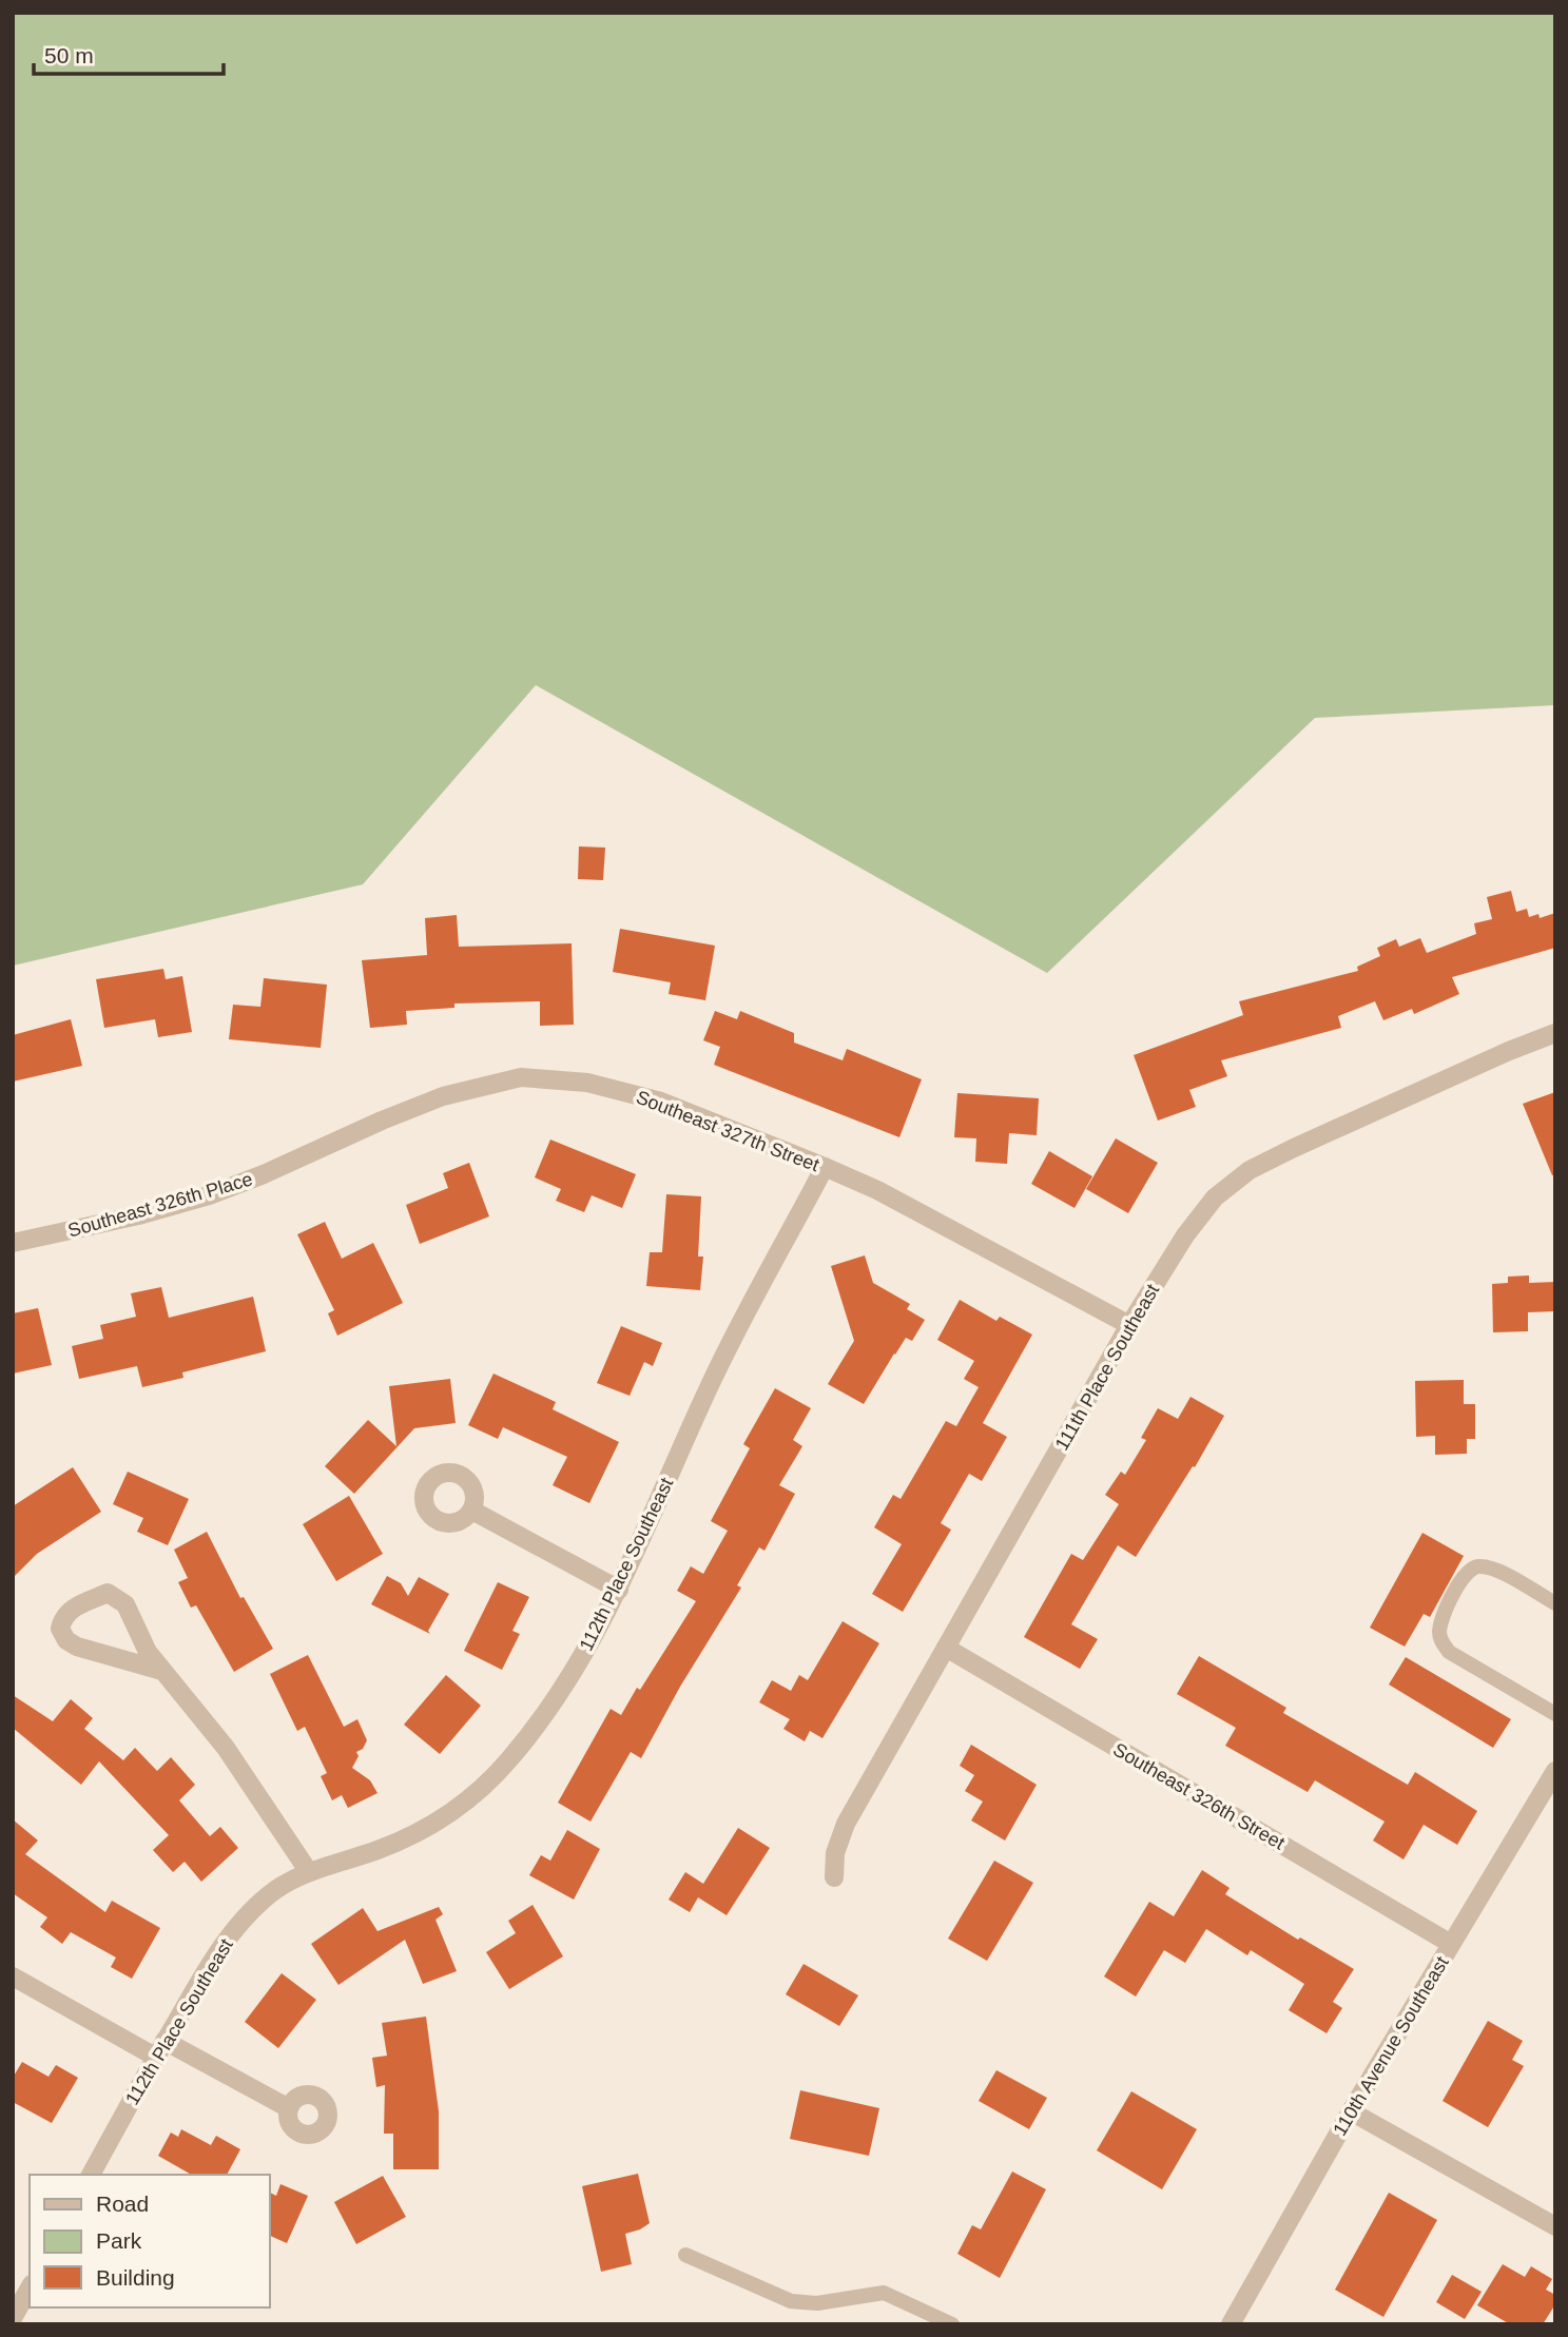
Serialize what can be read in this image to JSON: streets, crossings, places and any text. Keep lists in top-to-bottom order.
{
  "streets": {
    "street": [
      "Southeast 327th Street",
      "Southeast 326th Place",
      "111th Place Southeast",
      "112th Place Southeast",
      "Southeast 326th Street",
      "110th Avenue Southeast"
    ]
  },
  "crossings": [
    ["Southeast 327th Street", "Southeast 326th Place"],
    ["Southeast 327th Street", "111th Place Southeast"],
    ["Southeast 327th Street", "112th Place Southeast"],
    ["111th Place Southeast", "Southeast 326th Street"],
    ["Southeast 326th Street", "110th Avenue Southeast"]
  ],
  "legend": ["Road", "Park", "Building"],
  "scale_bar": "50 m"
}
